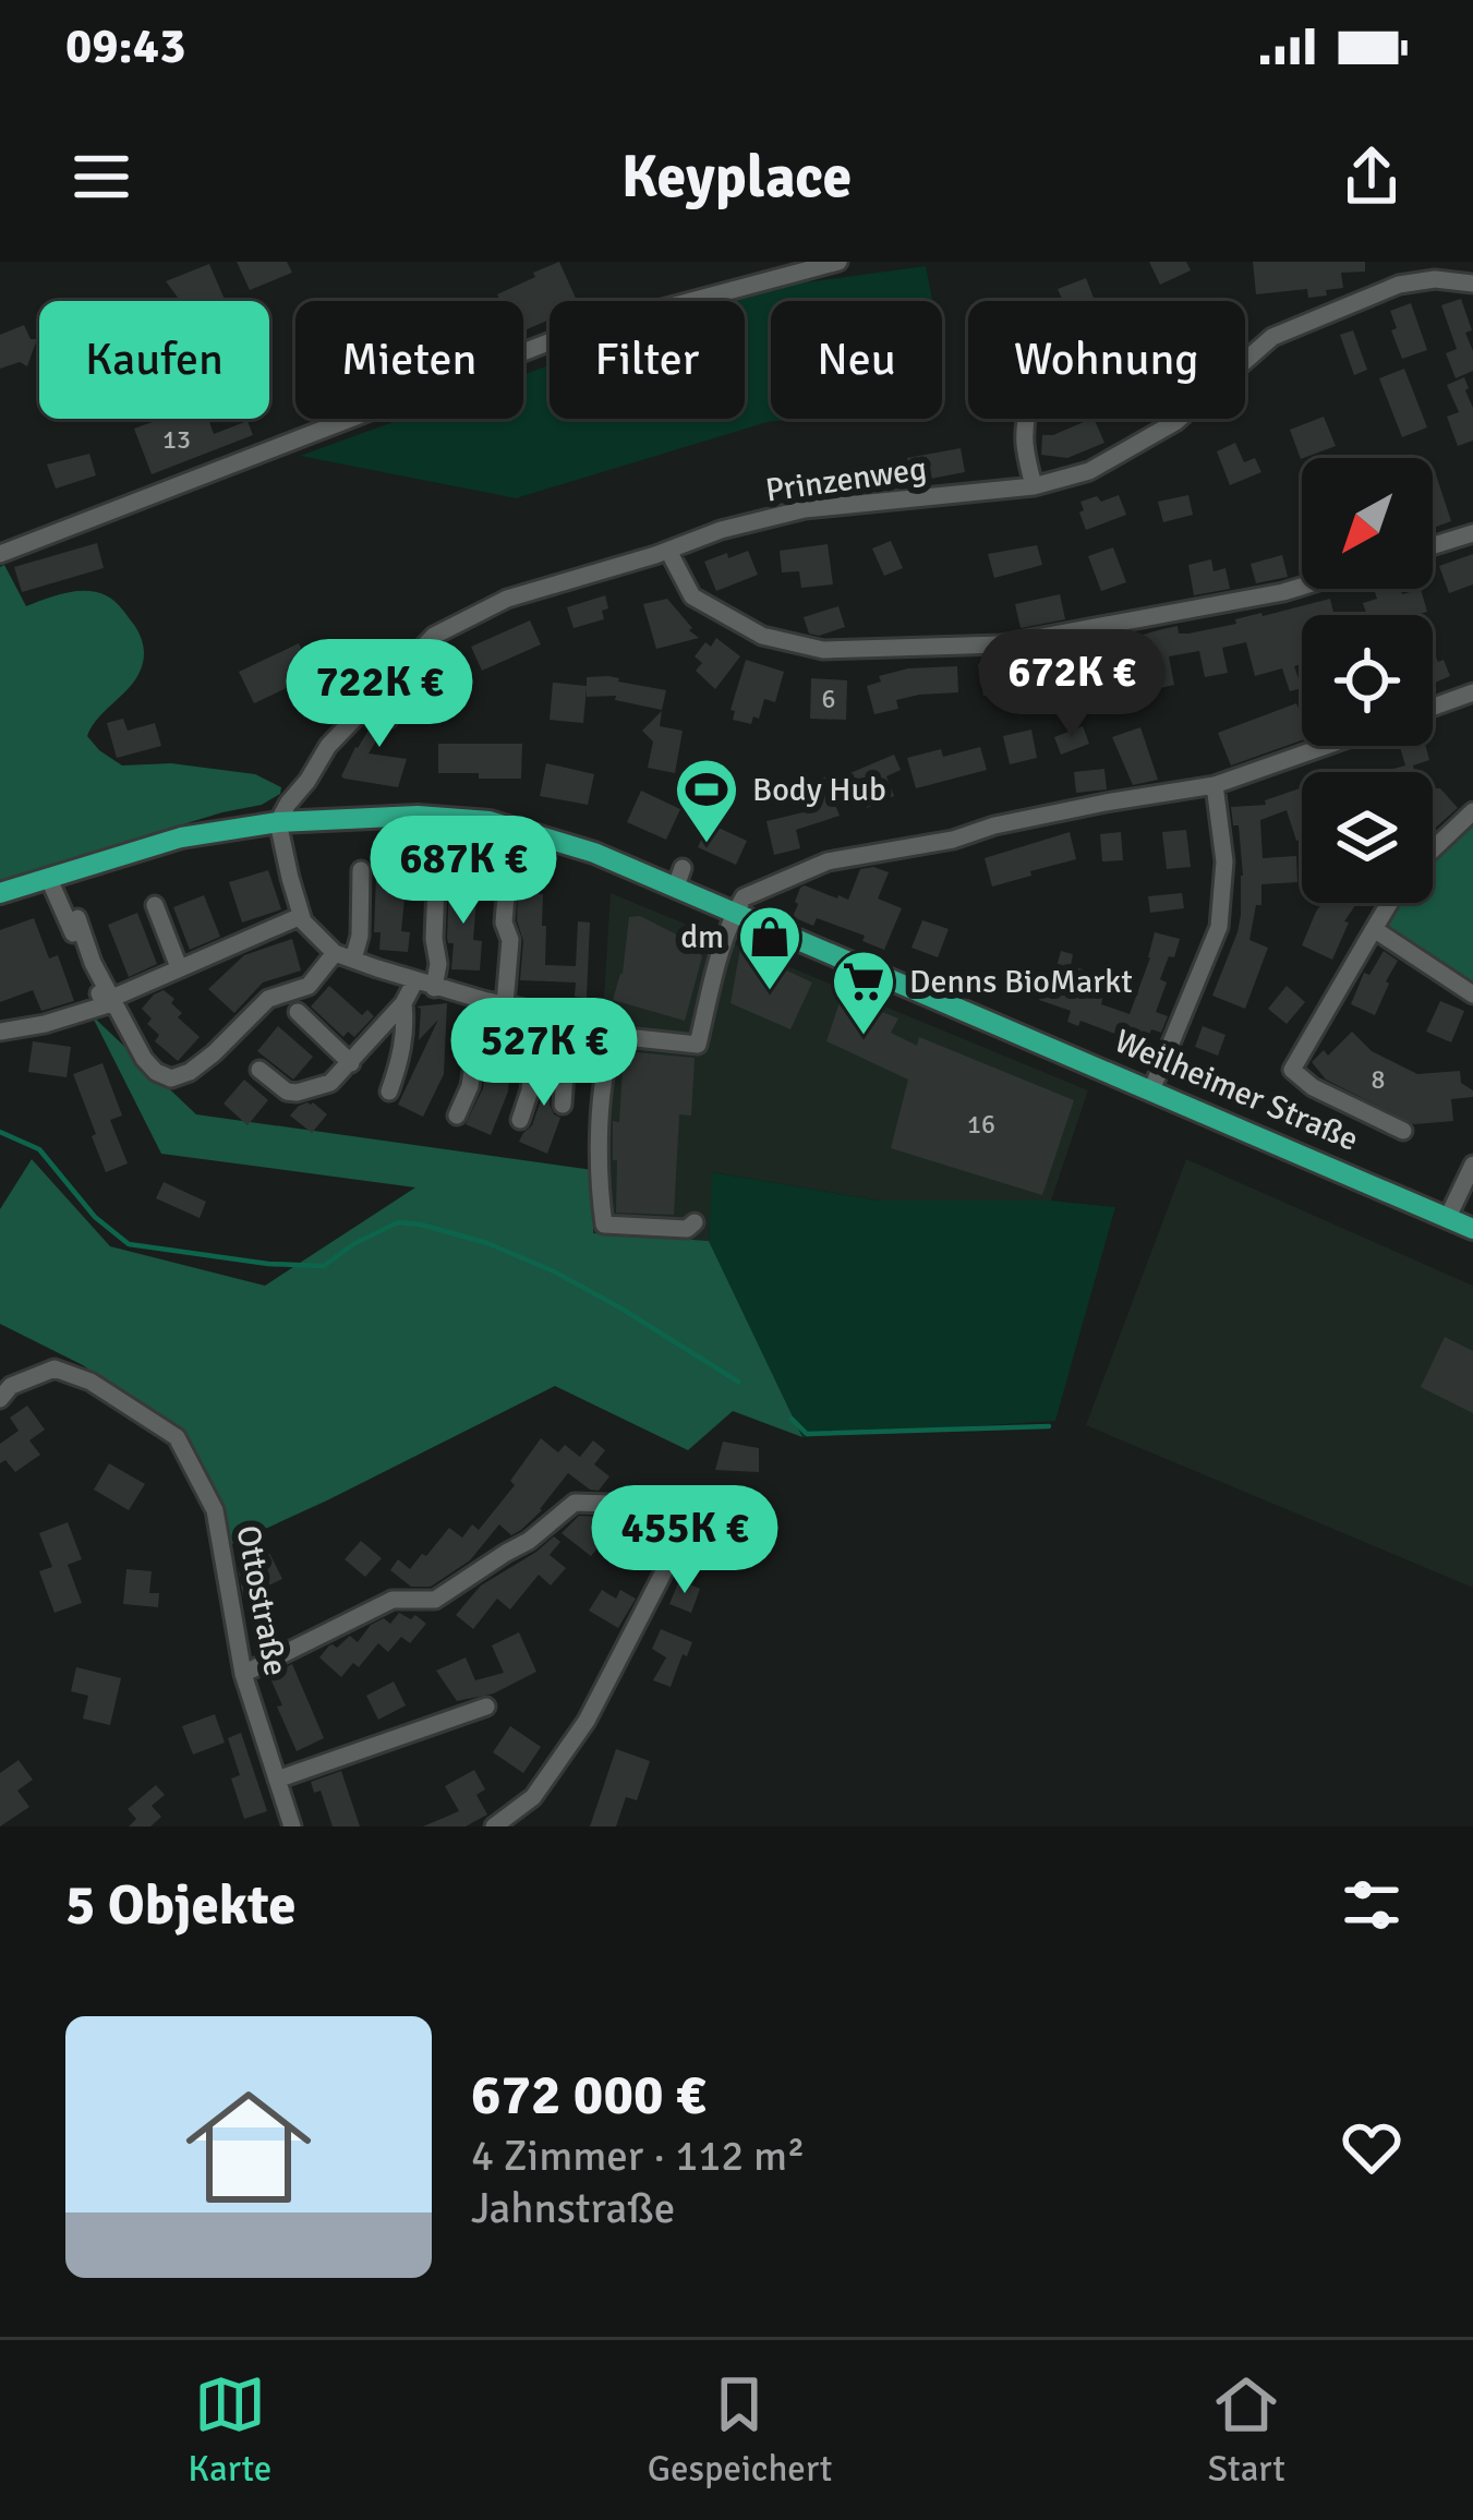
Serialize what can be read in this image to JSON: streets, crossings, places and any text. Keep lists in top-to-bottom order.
{
  "streets": {
    "main road": ["Weilheimer Straße"],
    "street": ["Prinzenweg", "Ottostraße"]
  },
  "crossings": [
    ["Prinzenweg", "Weilheimer Straße"]
  ],
  "places": {
    "sports": ["Body Hub"],
    "shop": ["dm"],
    "supermarket": ["Denns BioMarkt"]
  },
  "house_numbers": [
    "13",
    "6",
    "8",
    "16"
  ],
  "north": "bottom left",
  "page": {
    "status": "09:43",
    "header": "Keyplace",
    "chip": [
      "Kaufen",
      "Mieten",
      "Filter",
      "Neu",
      "Wohnung"
    ],
    "price": [
      "672K €",
      "722K €",
      "687K €",
      "527K €",
      "455K €"
    ],
    "heading": "5 Objekte",
    "list": [
      {
        "name": "672 000 €",
        "note": "4 Zimmer · 112 m² · Jahnstraße"
      }
    ],
    "tabs": ["Karte", "Gespeichert", "Start"]
  }
}
